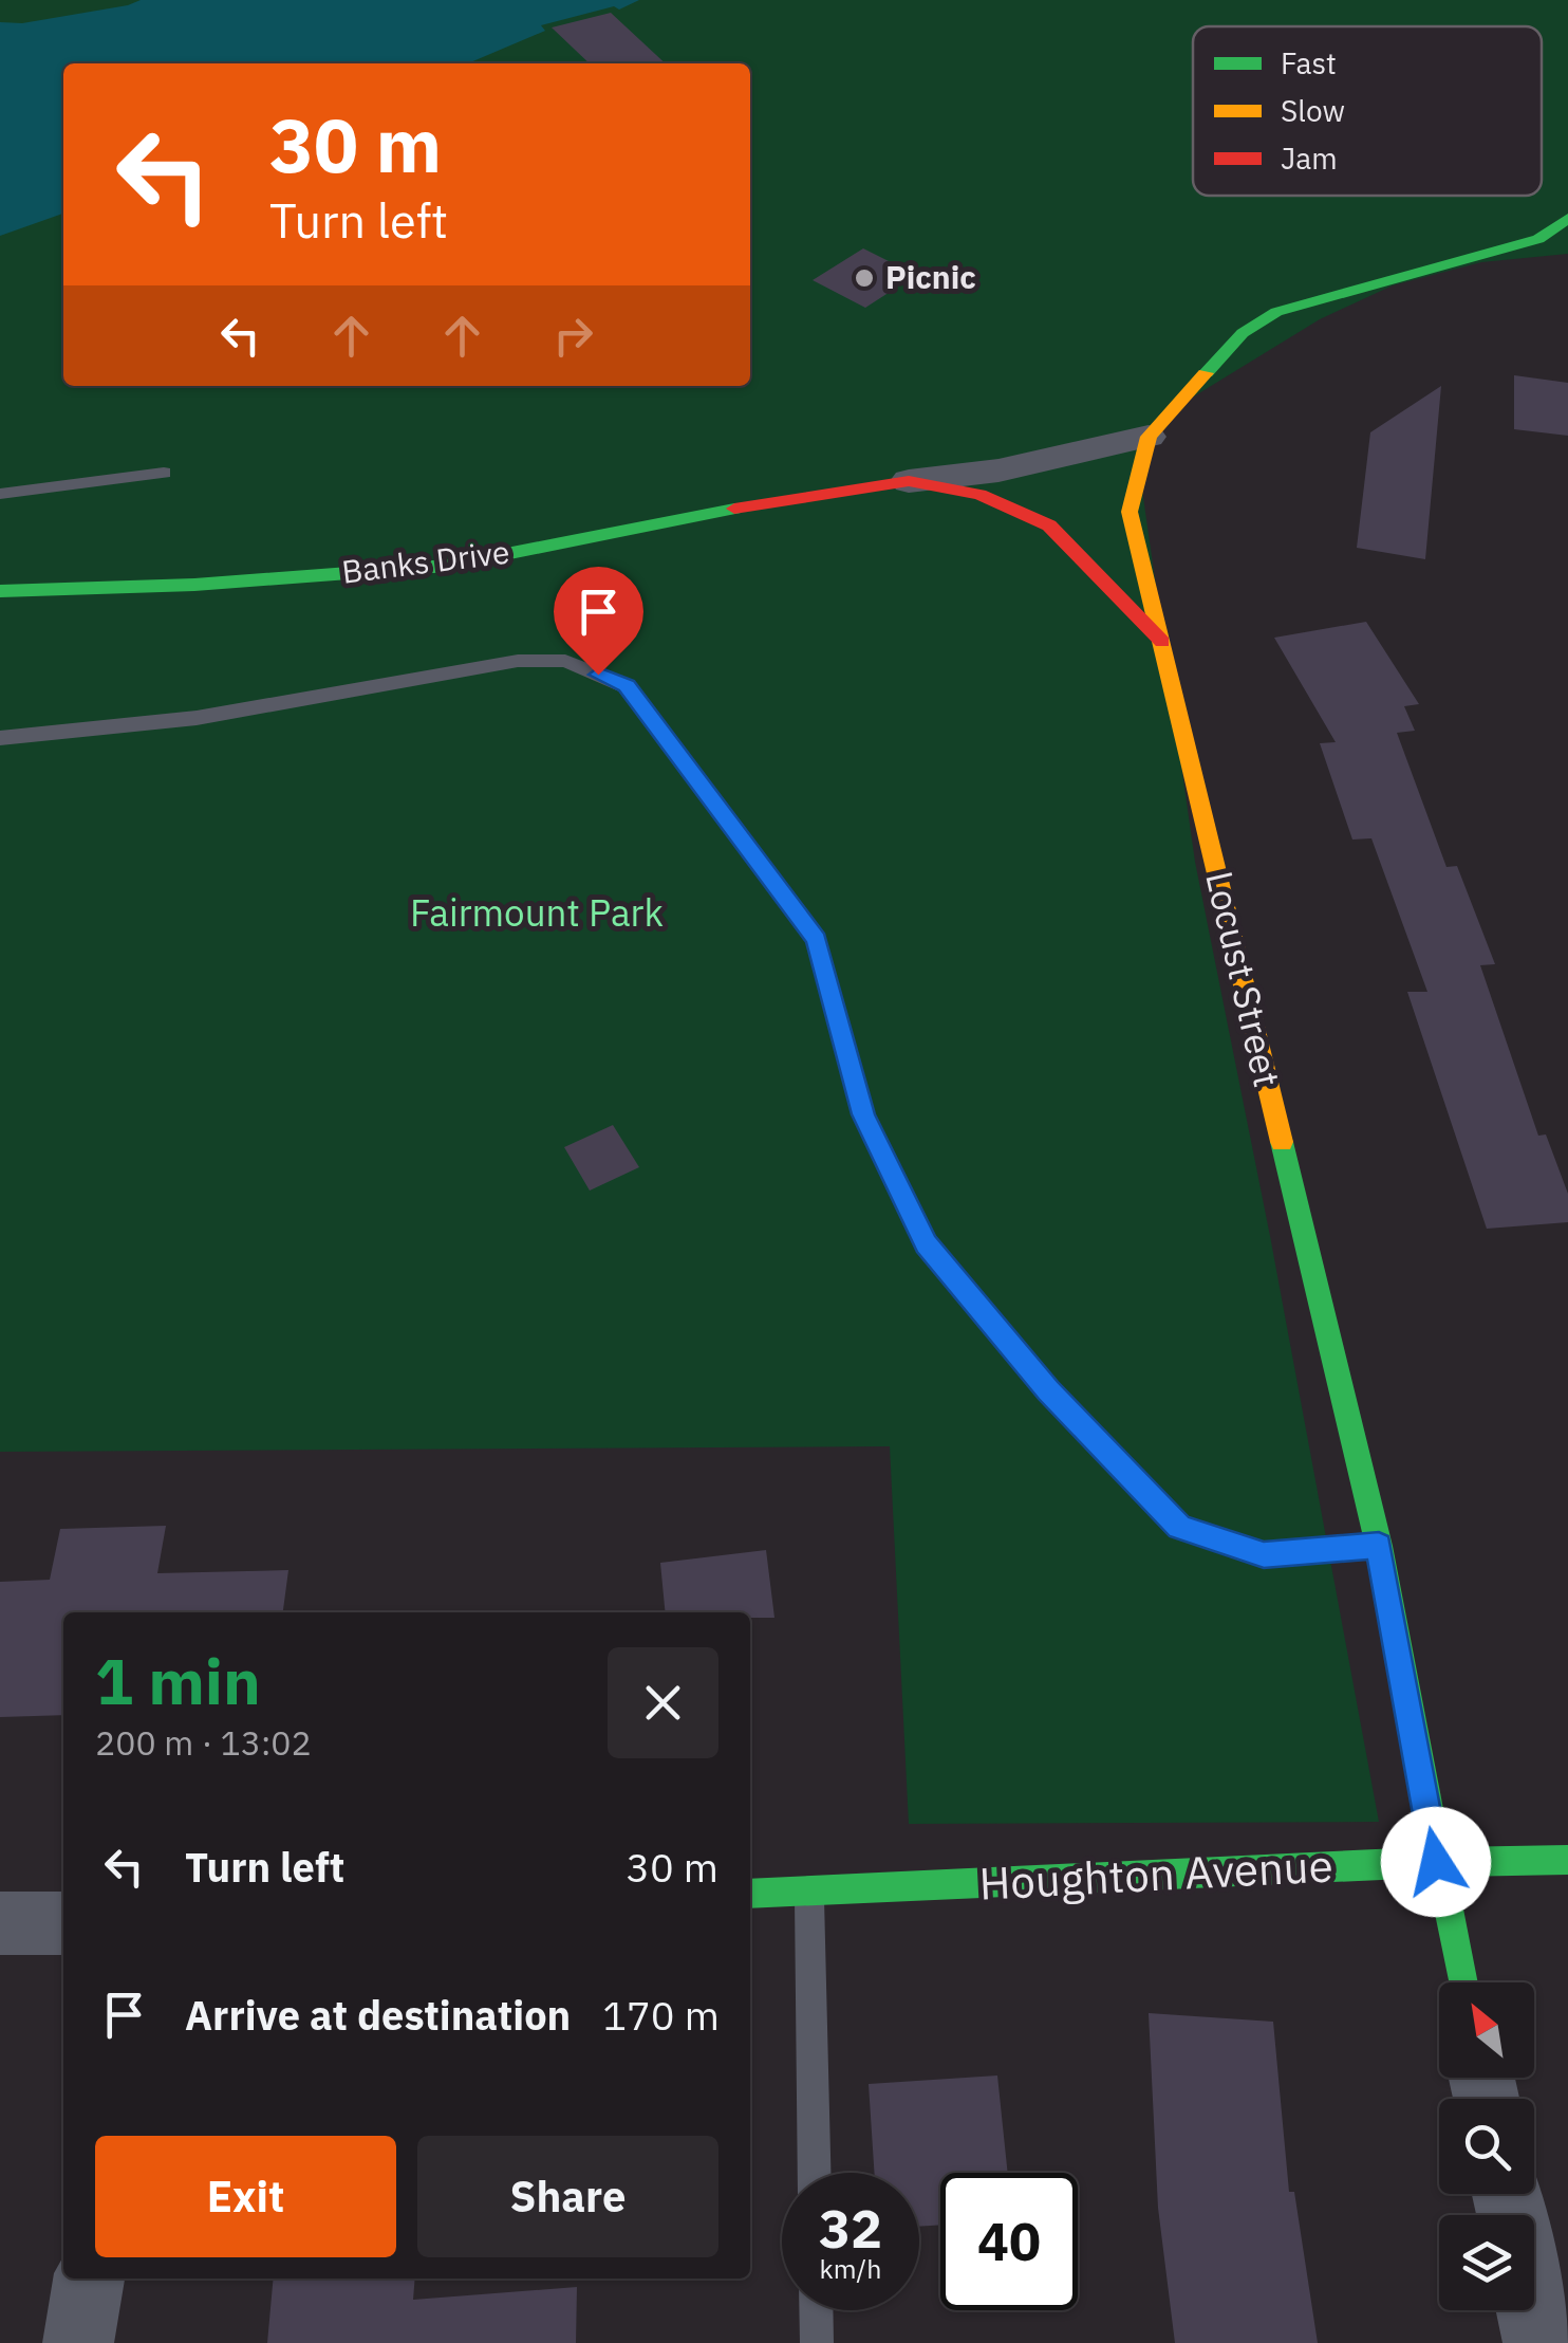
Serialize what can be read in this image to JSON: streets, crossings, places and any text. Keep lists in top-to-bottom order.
{
  "streets": {
    "street": ["Banks Drive", "Locust Street", "Houghton Avenue"]
  },
  "crossings": [
    ["Banks Drive", "Locust Street"],
    ["Locust Street", "Houghton Avenue"]
  ],
  "parks": ["Fairmount Park"],
  "places": ["Picnic"],
  "legend": ["Fast", "Slow", "Jam"],
  "north": "top left",
  "page": {
    "turn": ["30 m", "Turn left"],
    "heading": ["1 min", "200 m · 13:02"],
    "list": [
      {
        "name": "Turn left",
        "value": "30 m"
      },
      {
        "name": "Arrive at destination",
        "value": "170 m"
      }
    ],
    "buttons": ["Exit", "Share"],
    "speed": "32 km/h",
    "limit": "40"
  }
}
